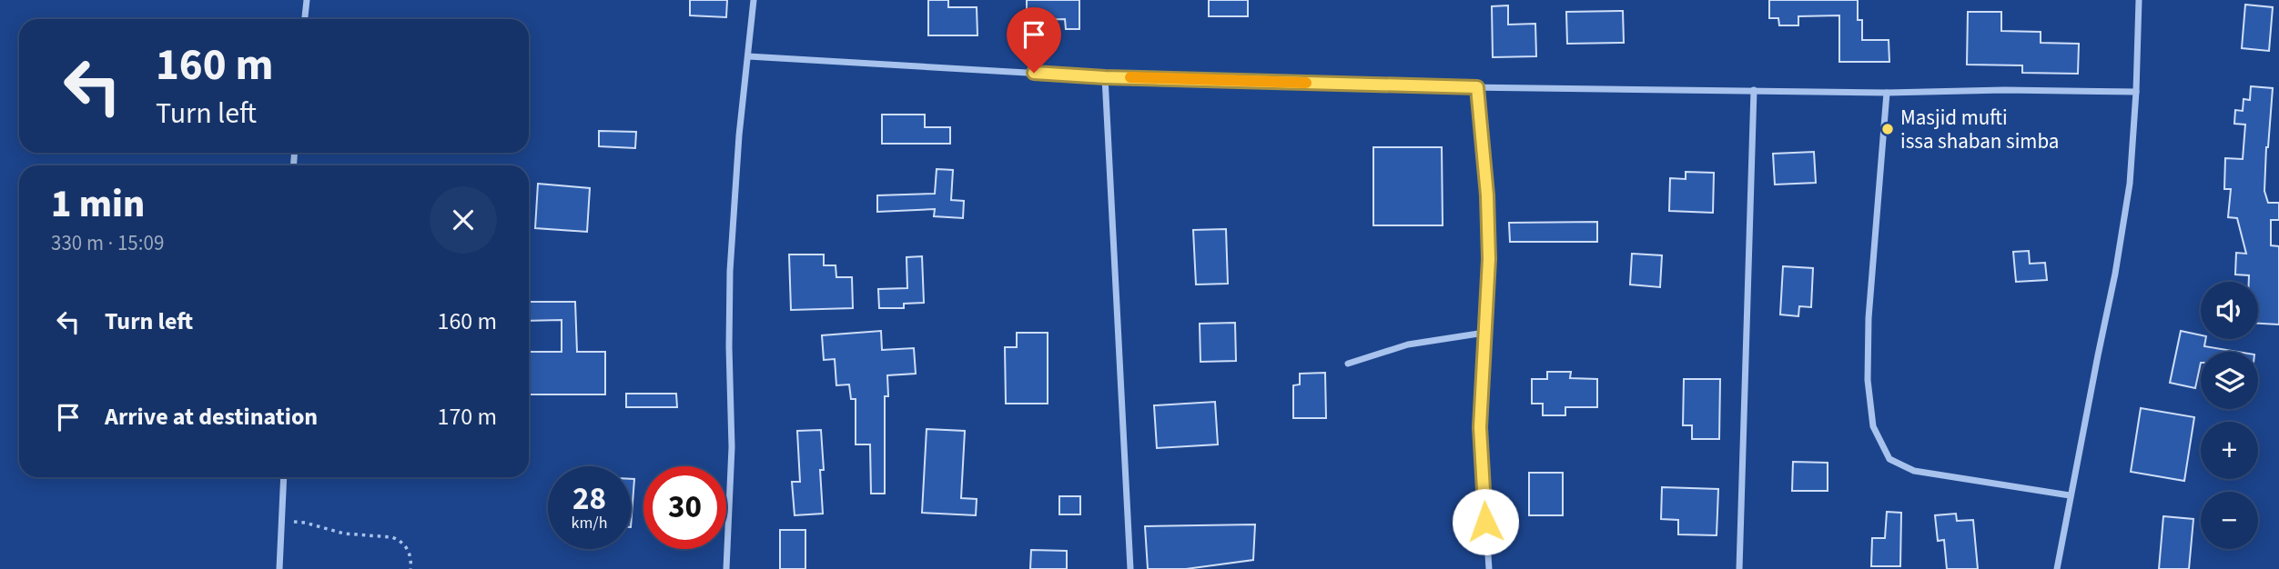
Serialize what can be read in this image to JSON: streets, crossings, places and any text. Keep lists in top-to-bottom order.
{
  "places": ["Masjid mufti issa shaban simba"],
  "page": {
    "turn": ["160 m", "Turn left"],
    "heading": ["1 min", "330 m · 15:09"],
    "list": [
      {
        "name": "Turn left",
        "value": "160 m"
      },
      {
        "name": "Arrive at destination",
        "value": "170 m"
      }
    ],
    "map_buttons": ["+", "−"],
    "speed": "28 km/h",
    "limit": "30"
  }
}
